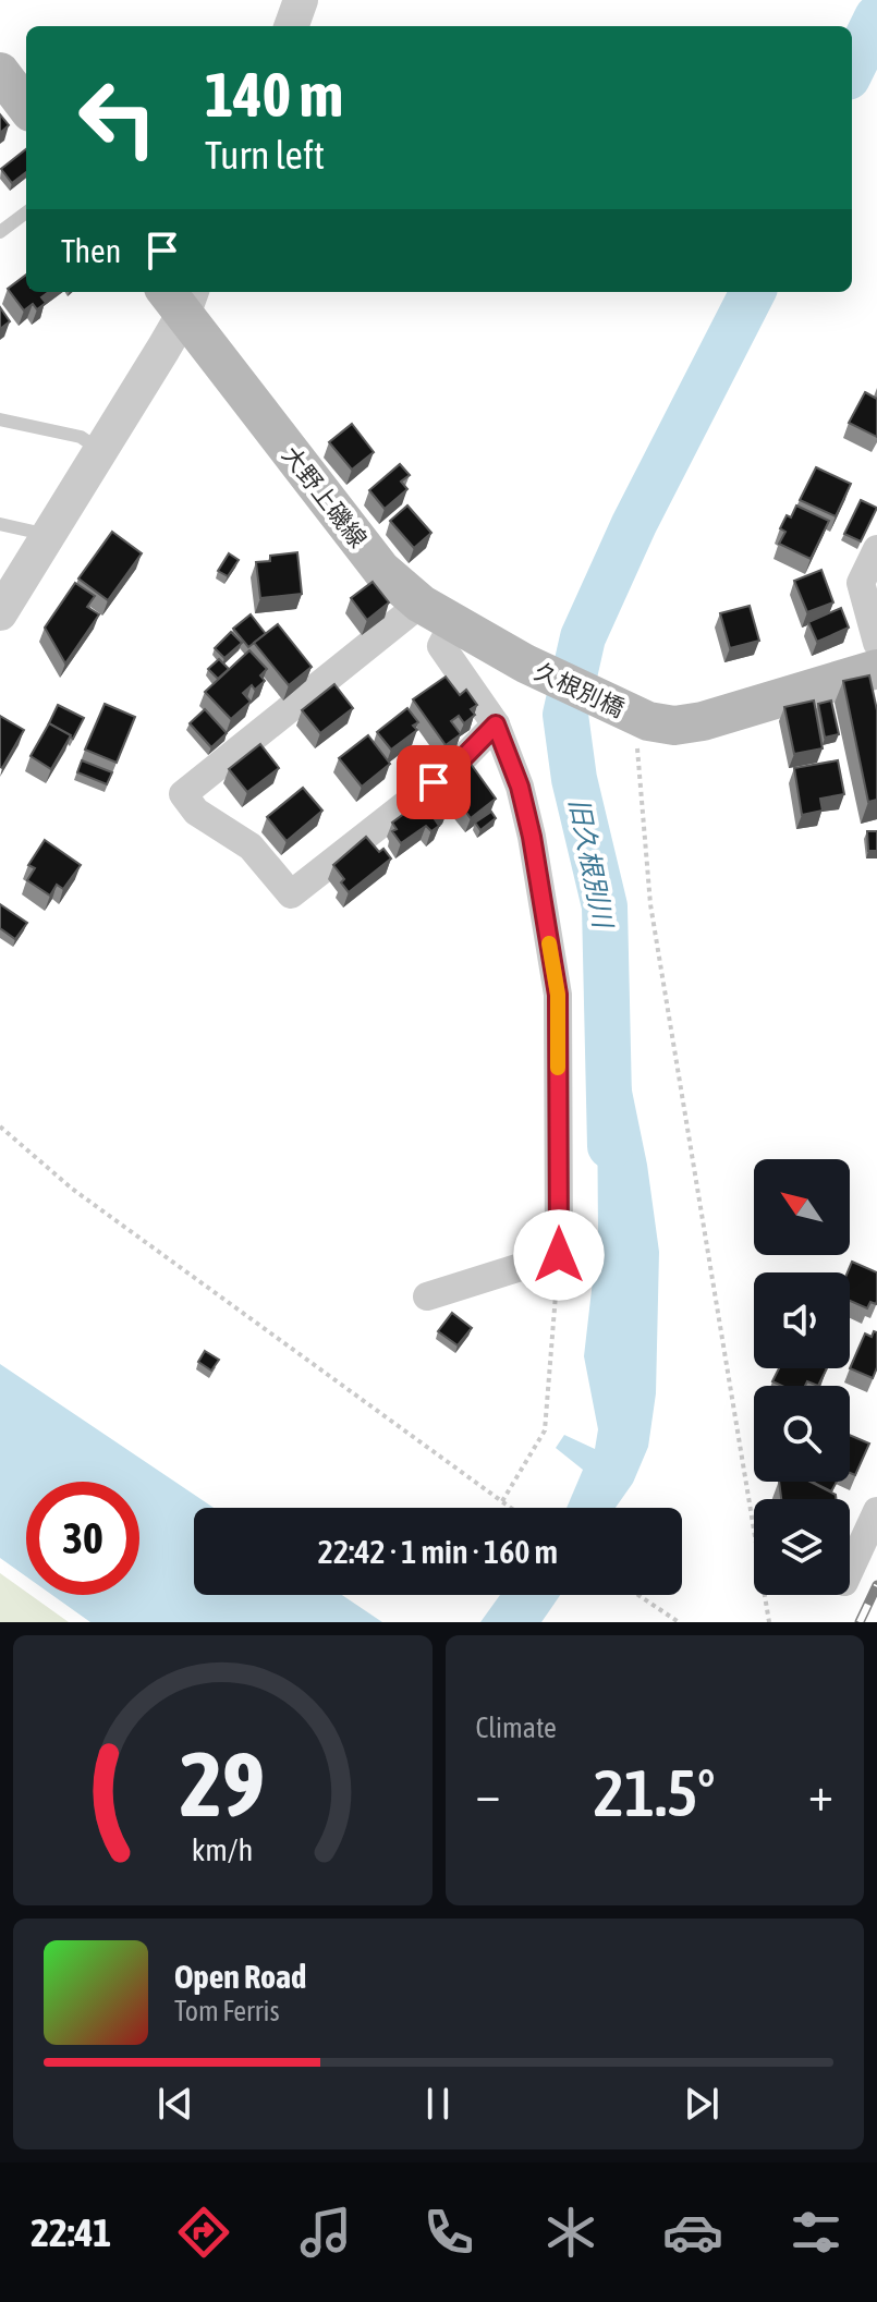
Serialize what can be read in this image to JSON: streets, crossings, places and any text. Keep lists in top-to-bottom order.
{
  "streets": {
    "main road": ["大野上磯線", "久根別橋"]
  },
  "crossings": [
    ["大野上磯線", "久根別橋"]
  ],
  "water": ["旧久根別川"],
  "north": "top left",
  "page": {
    "turn": ["140 m", "Turn left"],
    "then": "Then",
    "limit": "30",
    "trip": "22:42 · 1 min · 160 m",
    "tile": "Climate",
    "heat": ["−", "21.5°", "+"],
    "song": ["Open Road", "Tom Ferris"],
    "tabs": "22:41",
    "gauge": ["29", "km/h"]
  }
}
